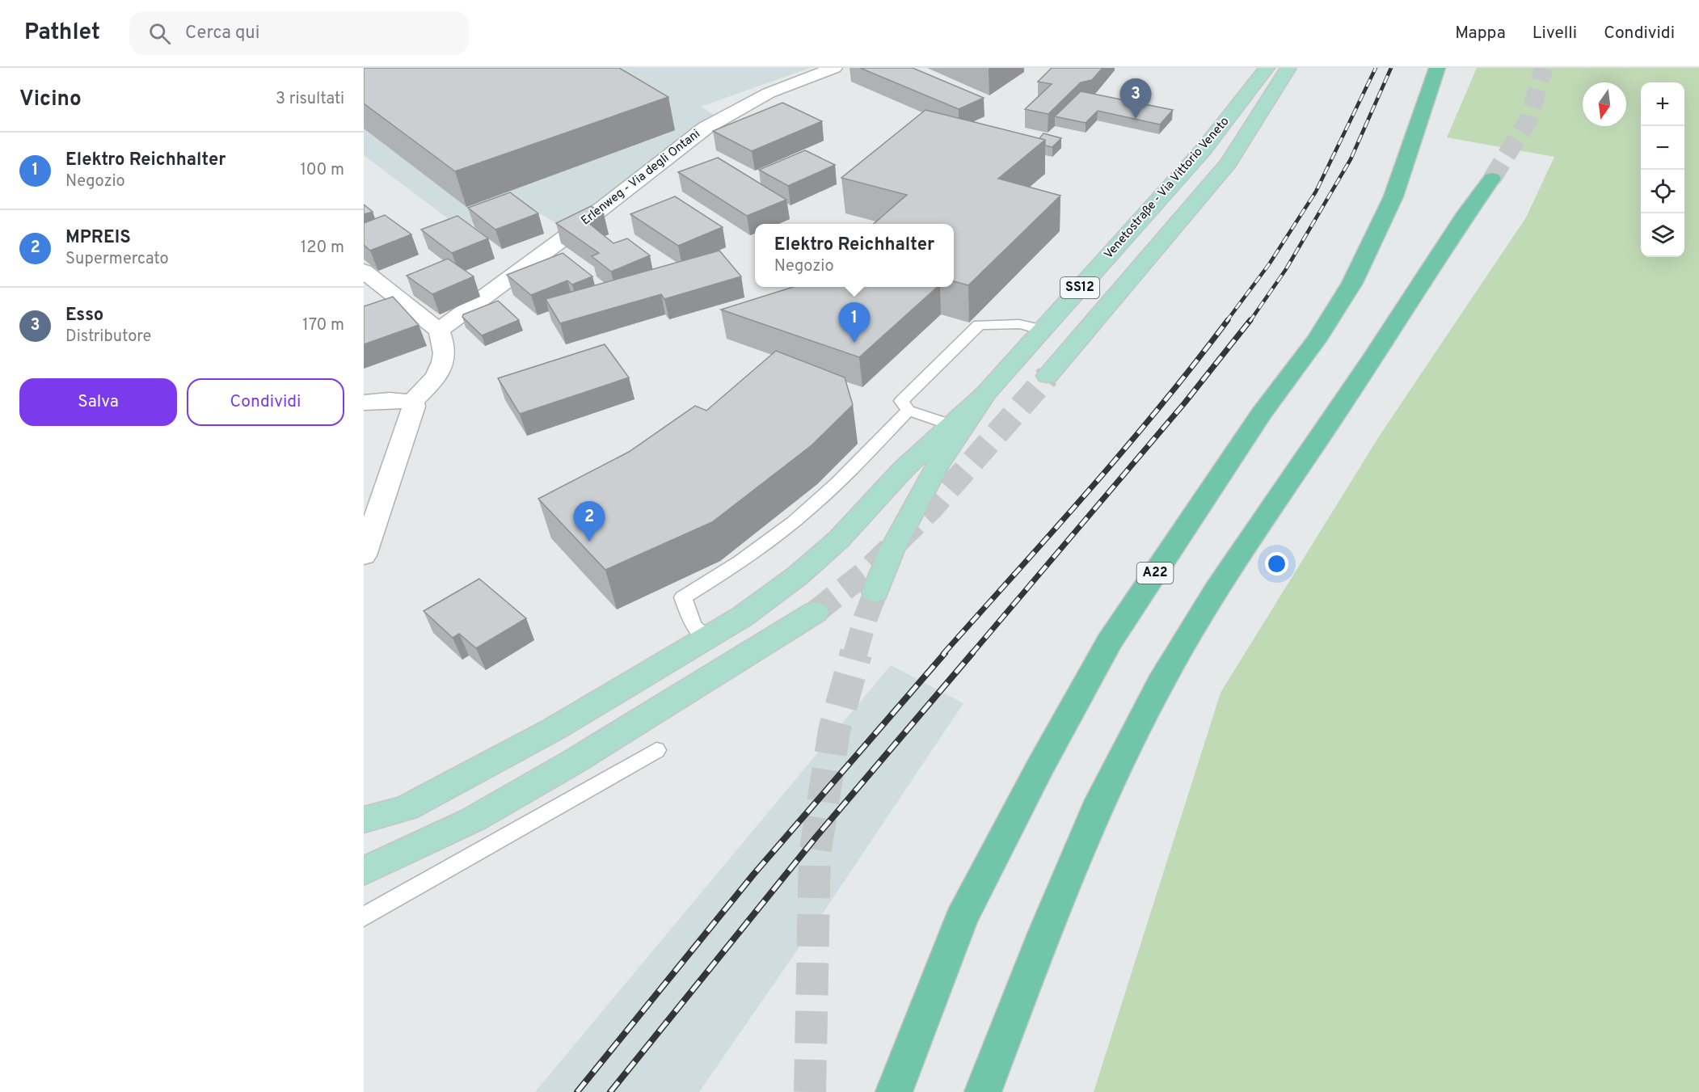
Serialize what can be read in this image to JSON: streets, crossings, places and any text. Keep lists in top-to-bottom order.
{
  "streets": {
    "highway": ["A22"],
    "main road": ["Venetostraße - Via Vittorio Veneto", "SS12"],
    "street": ["Erlenweg - Via degli Ontani"]
  },
  "crossings": [
    ["Venetostraße - Via Vittorio Veneto", "SS12"]
  ],
  "north": "bottom",
  "page": {
    "header": "Pathlet",
    "search": "Cerca qui",
    "nav": ["Mappa", "Livelli", "Condividi"],
    "heading": ["Vicino", "3 risultati"],
    "pins": ["3", "1", "2"],
    "map_buttons": ["+", "−"],
    "list": [
      {
        "mark": "1",
        "name": "Elektro Reichhalter",
        "note": "Negozio",
        "value": "100 m"
      },
      {
        "mark": "2",
        "name": "MPREIS",
        "note": "Supermercato",
        "value": "120 m"
      },
      {
        "mark": "3",
        "name": "Esso",
        "note": "Distributore",
        "value": "170 m"
      }
    ],
    "popup": ["Elektro Reichhalter", "Negozio"],
    "buttons": ["Salva", "Condividi"]
  }
}
